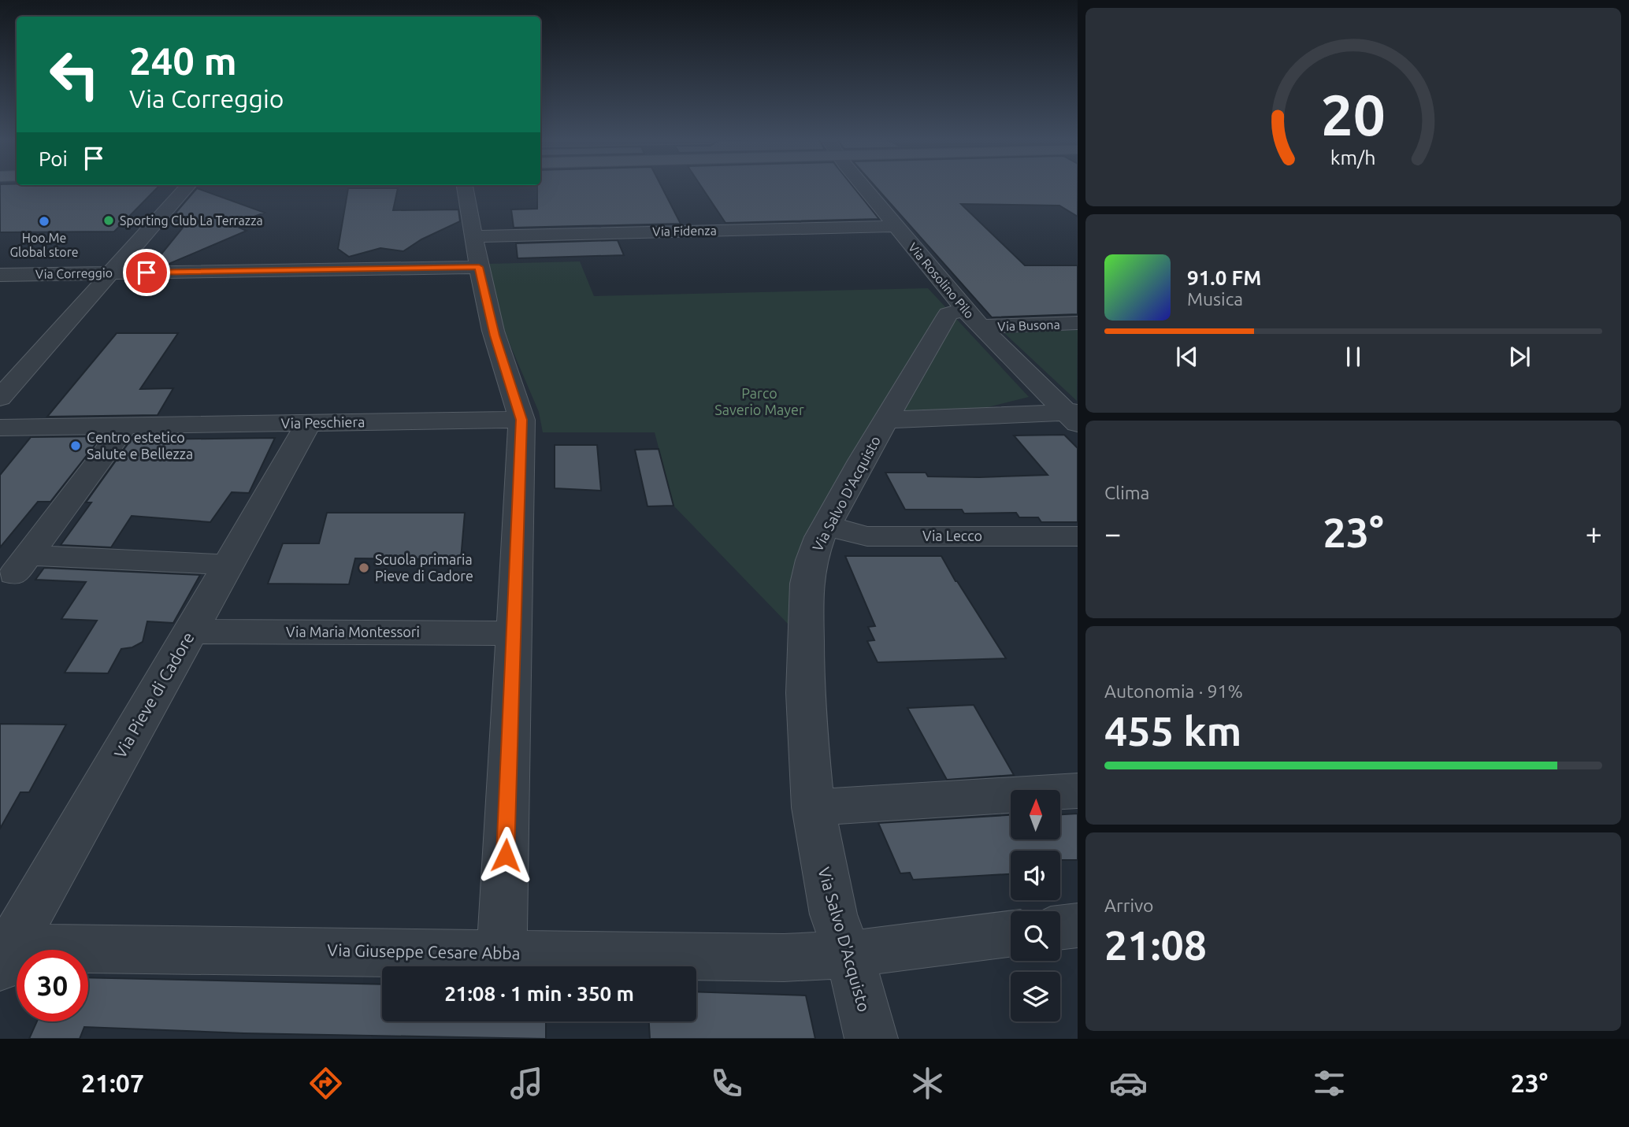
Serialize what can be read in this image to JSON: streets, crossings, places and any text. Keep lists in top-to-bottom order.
{
  "streets": {
    "street": [
      "Via Fidenza",
      "Via Correggio",
      "Via Rosolino Pilo",
      "Via Busona",
      "Via Peschiera",
      "Via Salvo D'Acquisto",
      "Via Lecco",
      "Via Maria Montessori",
      "Via Pieve di Cadore",
      "Via Giuseppe Cesare Abba"
    ]
  },
  "crossings": [
    ["Via Fidenza", "Via Rosolino Pilo"],
    ["Via Rosolino Pilo", "Via Busona"],
    ["Via Rosolino Pilo", "Via Salvo D'Acquisto"],
    ["Via Busona", "Via Salvo D'Acquisto"],
    ["Via Peschiera", "Via Pieve di Cadore"],
    ["Via Salvo D'Acquisto", "Via Lecco"],
    ["Via Salvo D'Acquisto", "Via Giuseppe Cesare Abba"],
    ["Via Maria Montessori", "Via Pieve di Cadore"],
    ["Via Pieve di Cadore", "Via Giuseppe Cesare Abba"]
  ],
  "parks": ["Parco Saverio Mayer"],
  "places": [
    "Sporting Club La Terrazza",
    "Hoo.Me Global store",
    "Centro estetico Salute e Bellezza",
    "Scuola primaria Pieve di Cadore"
  ],
  "north": "top",
  "page": {
    "turn": ["240 m", "Via Correggio"],
    "then": "Poi",
    "song": ["91.0 FM", "Musica"],
    "tile": [
      "Clima",
      ["Autonomia · 91%", "455 km"],
      ["Arrivo", "21:08"]
    ],
    "heat": ["−", "23°", "+"],
    "limit": "30",
    "trip": "21:08 · 1 min · 350 m",
    "tabs": ["21:07", "23°"],
    "gauge": ["20", "km/h"]
  }
}
